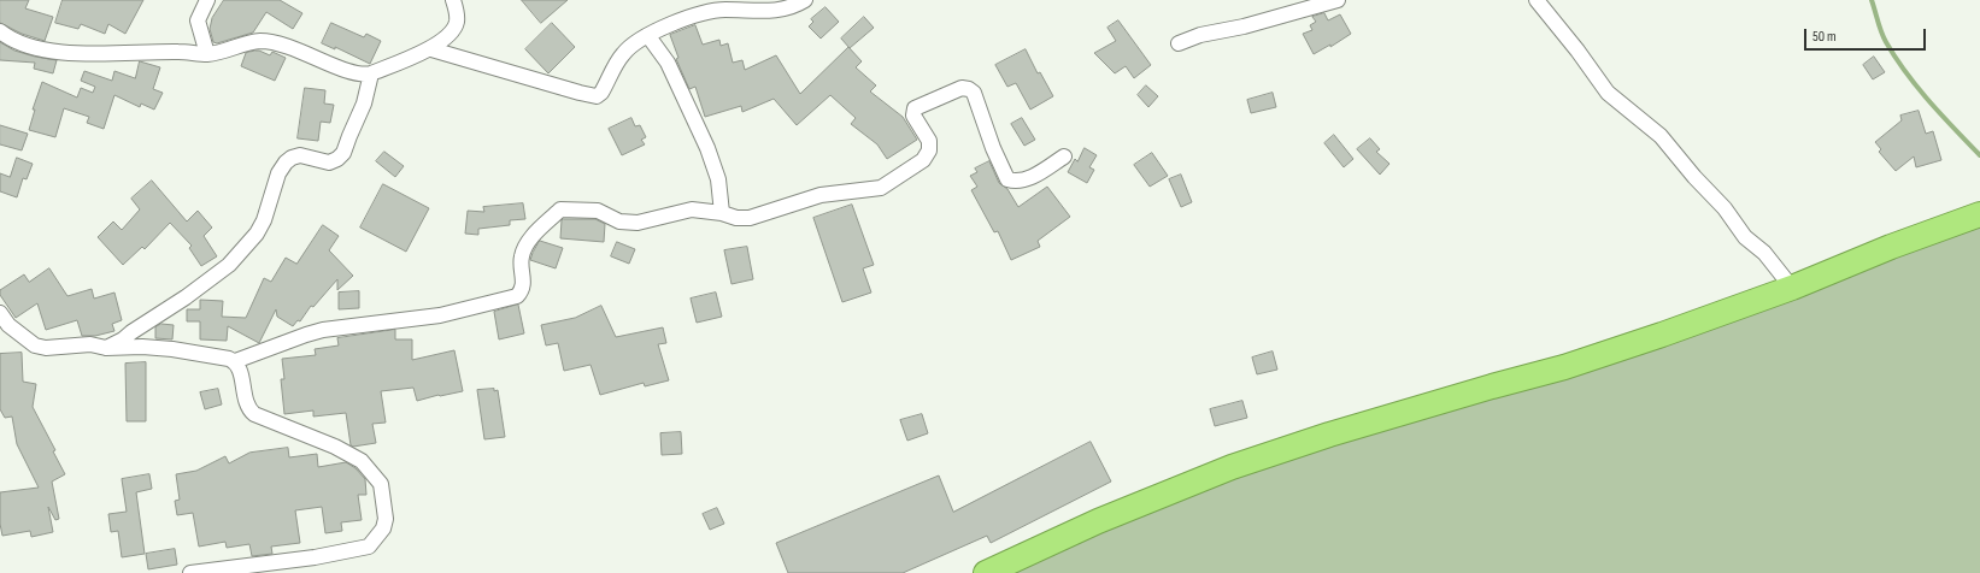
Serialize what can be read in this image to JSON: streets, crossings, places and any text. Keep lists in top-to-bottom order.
{
  "scale_bar": "50 m"
}
